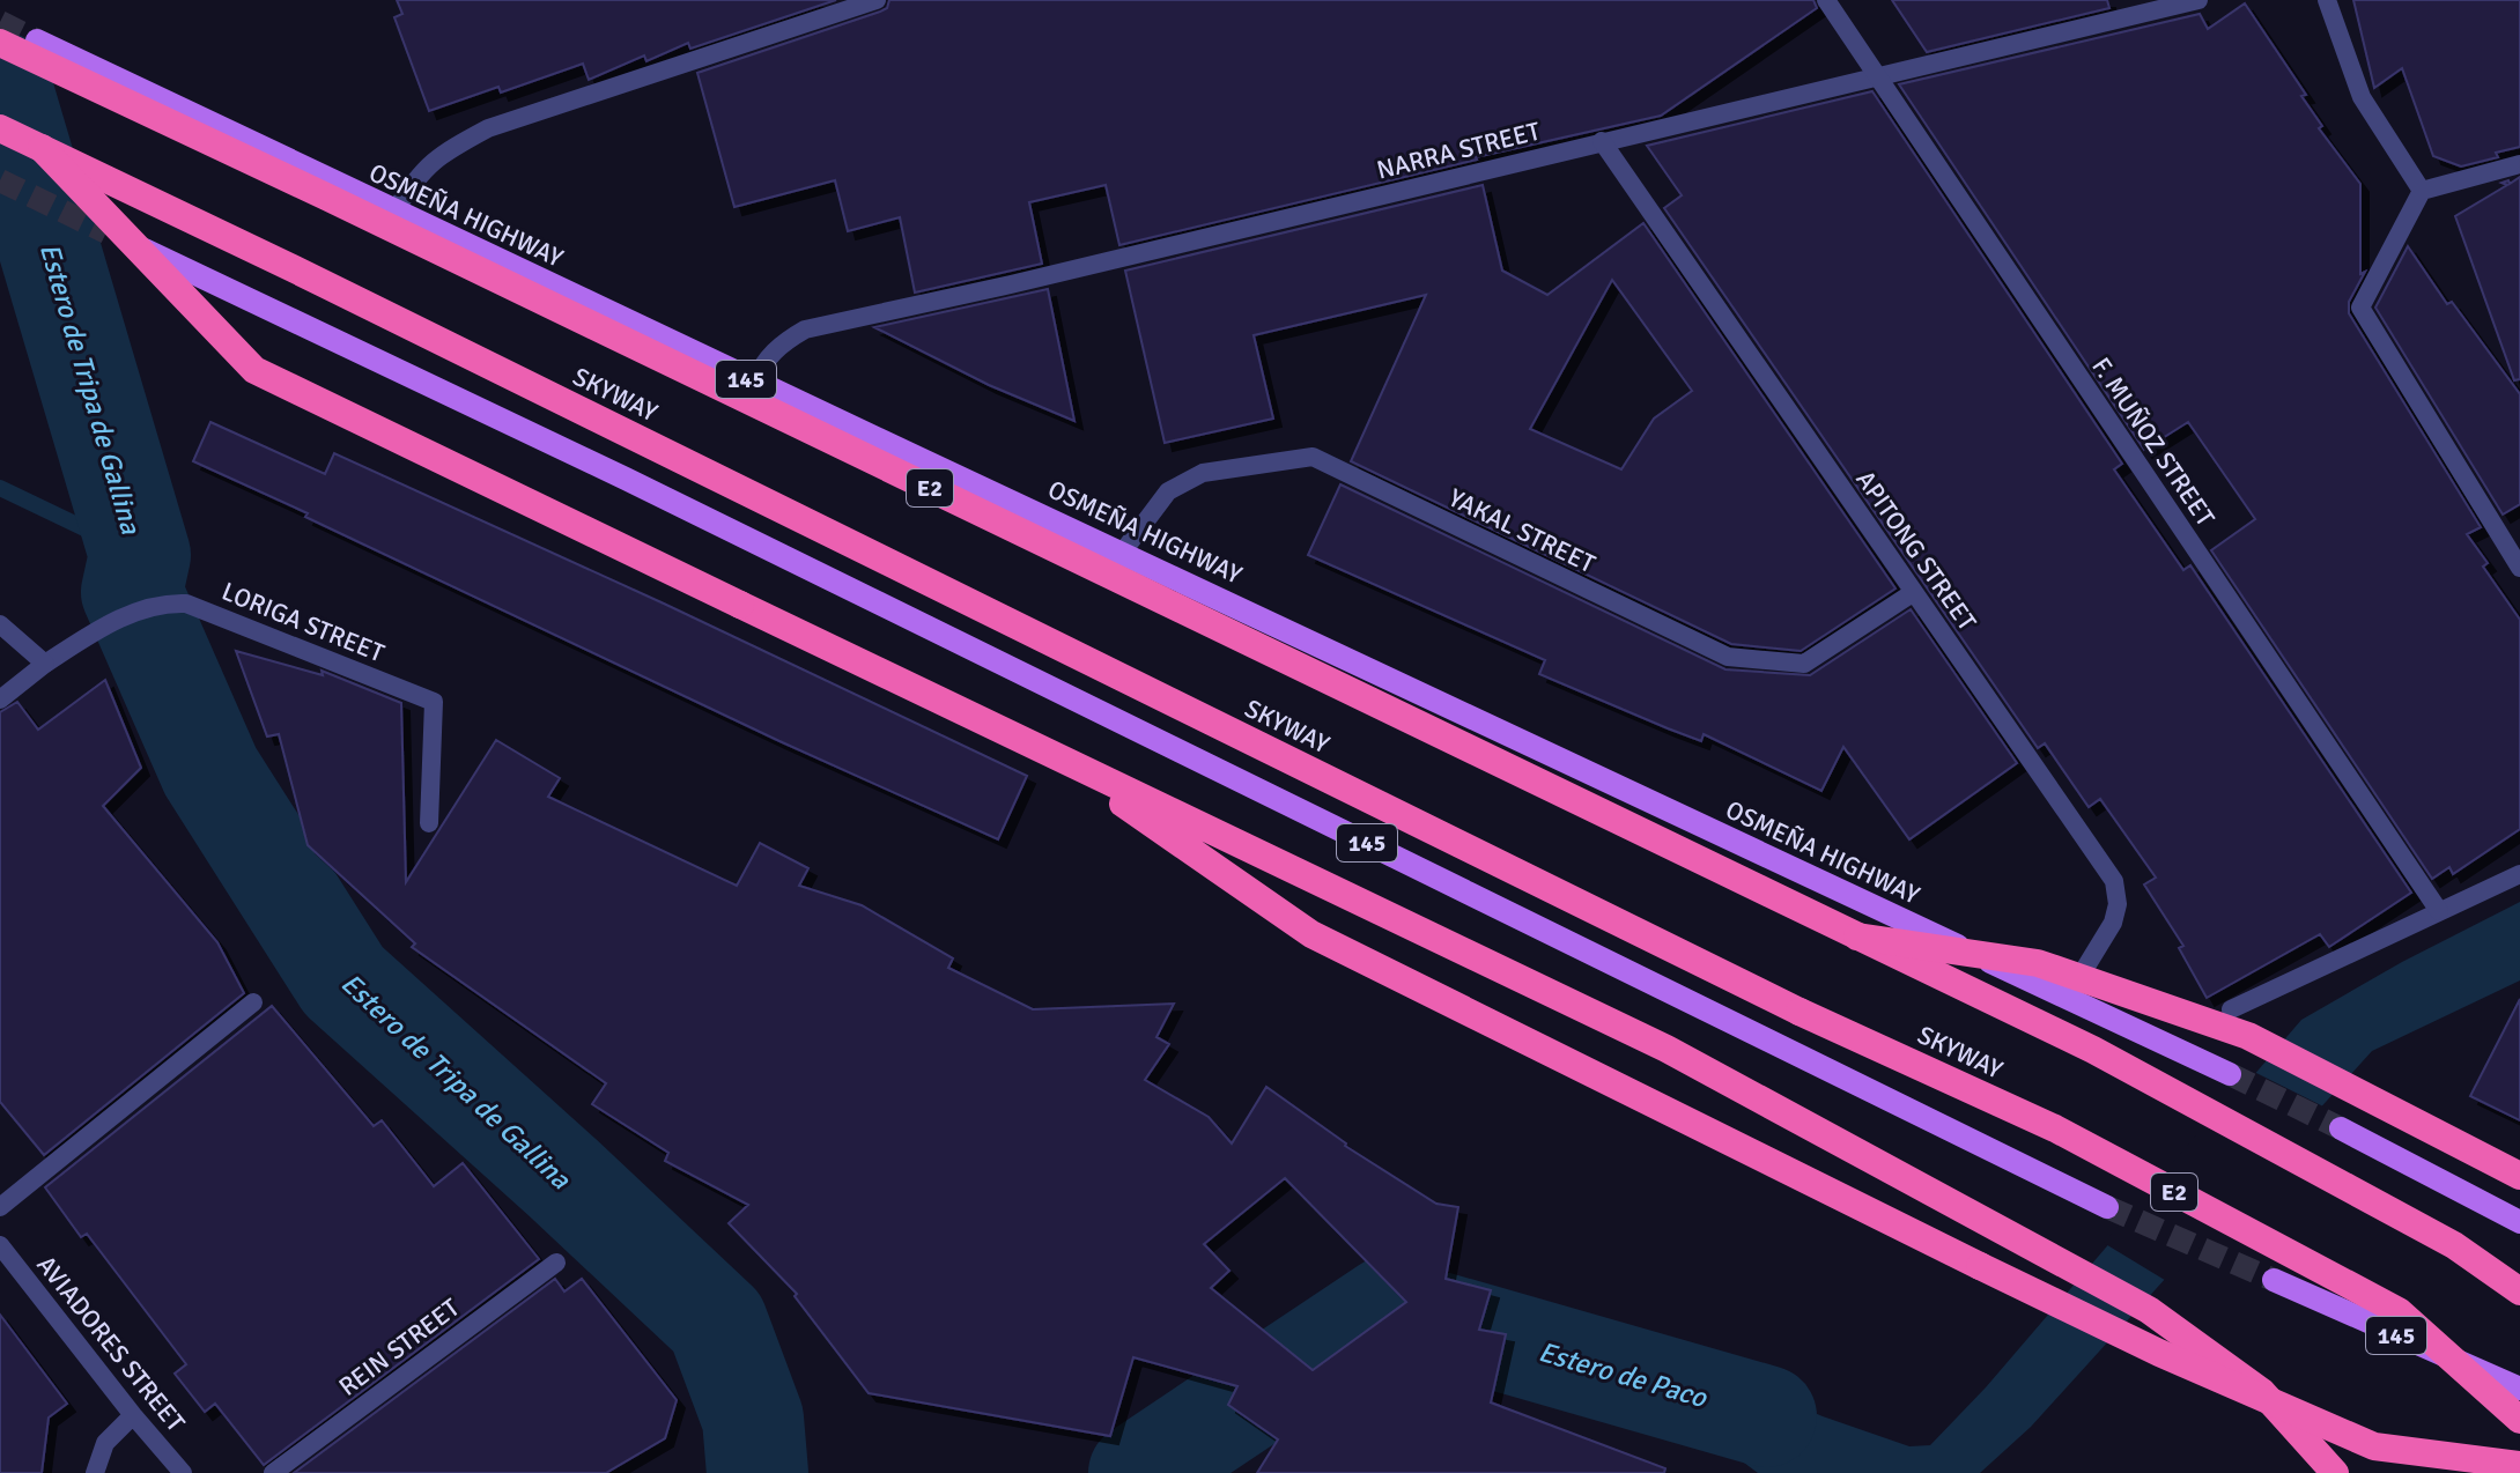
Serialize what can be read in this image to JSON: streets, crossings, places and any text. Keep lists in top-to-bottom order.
{
  "streets": {
    "highway": ["SKYWAY", "E2"],
    "main road": ["OSMEÑA HIGHWAY", "145"],
    "street": [
      "NARRA STREET",
      "F. MUÑOZ STREET",
      "YAKAL STREET",
      "APITONG STREET",
      "LORIGA STREET",
      "AVIADORES STREET",
      "REIN STREET"
    ]
  },
  "crossings": [
    ["NARRA STREET", "OSMEÑA HIGHWAY"],
    ["NARRA STREET", "F. MUÑOZ STREET"],
    ["NARRA STREET", "APITONG STREET"],
    ["OSMEÑA HIGHWAY", "YAKAL STREET"],
    ["OSMEÑA HIGHWAY", "APITONG STREET"],
    ["YAKAL STREET", "APITONG STREET"]
  ],
  "water": ["Estero de Tripa de Gallina", "Estero de Paco"]
}
